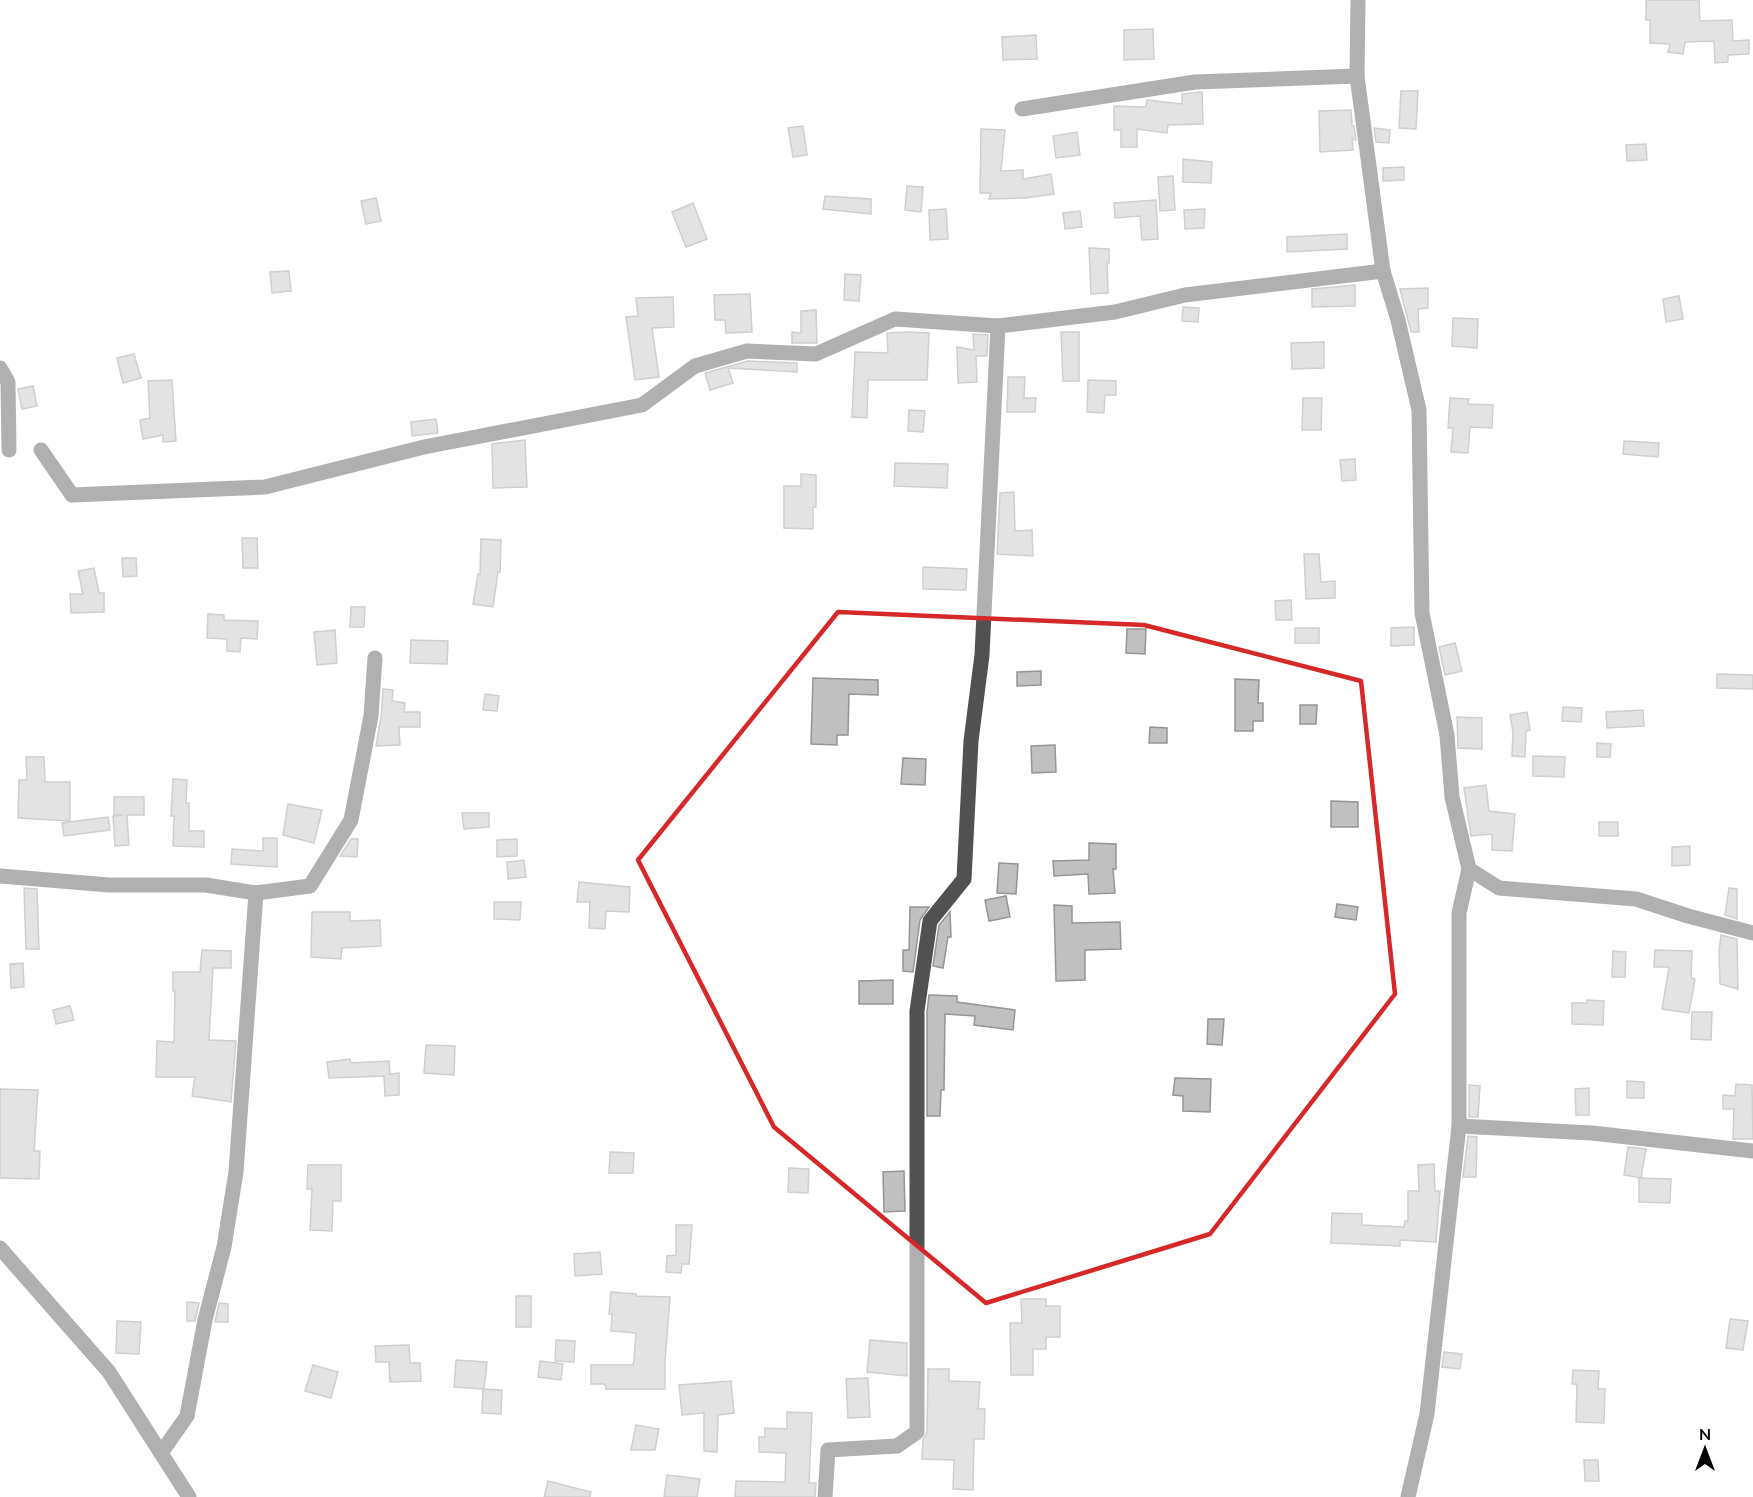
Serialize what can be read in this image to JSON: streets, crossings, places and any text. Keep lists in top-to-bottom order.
{
  "north": "top"
}
